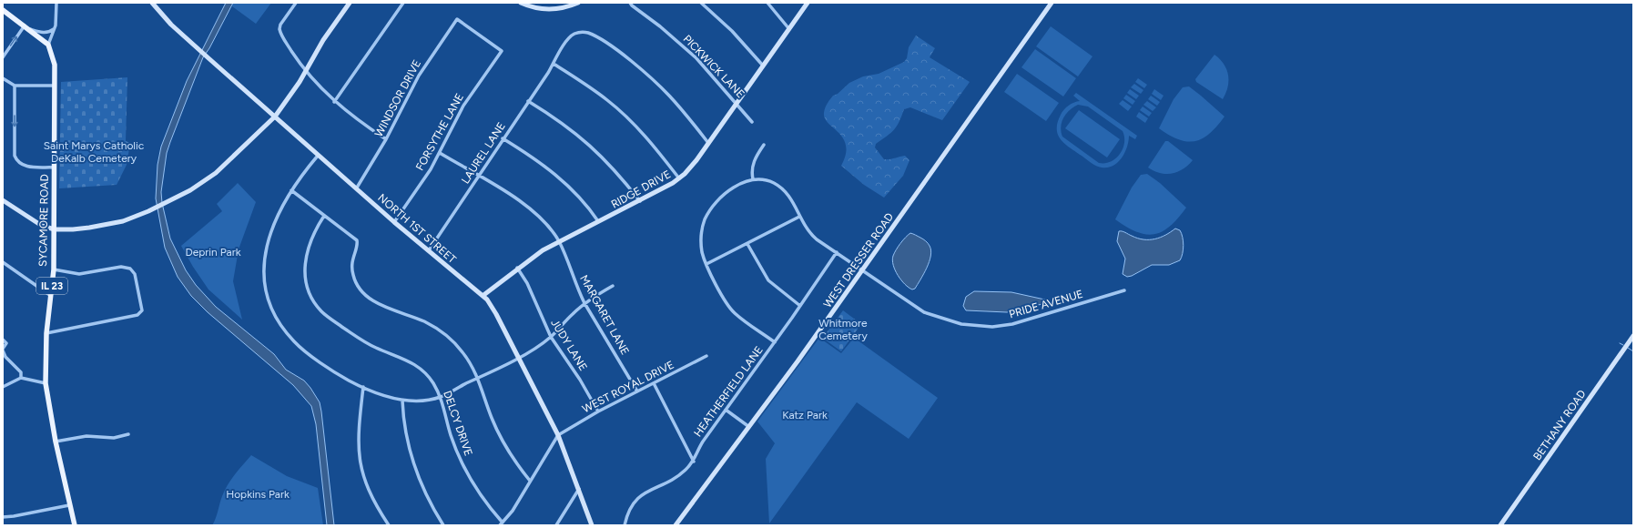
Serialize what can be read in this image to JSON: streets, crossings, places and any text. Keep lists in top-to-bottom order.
{
  "streets": {
    "main road": ["SYCAMORE ROAD", "IL 23"],
    "street": [
      "PICKWICK LANE",
      "WINDSOR DRIVE",
      "FORSYTHE LANE",
      "LAUREL LANE",
      "RIDGE DRIVE",
      "NORTH 1ST STREET",
      "WEST DRESSER ROAD",
      "PRIDE AVENUE",
      "MARGARET LANE",
      "JUDY LANE",
      "WEST ROYAL DRIVE",
      "HEATHERFIELD LANE",
      "DELCY DRIVE",
      "BETHANY ROAD"
    ]
  },
  "crossings": [
    ["PICKWICK LANE", "RIDGE DRIVE"],
    ["WINDSOR DRIVE", "FORSYTHE LANE"],
    ["WINDSOR DRIVE", "NORTH 1ST STREET"],
    ["FORSYTHE LANE", "NORTH 1ST STREET"],
    ["FORSYTHE LANE", "MARGARET LANE"],
    ["LAUREL LANE", "RIDGE DRIVE"],
    ["LAUREL LANE", "NORTH 1ST STREET"],
    ["LAUREL LANE", "MARGARET LANE"],
    ["RIDGE DRIVE", "NORTH 1ST STREET"],
    ["RIDGE DRIVE", "MARGARET LANE"],
    ["RIDGE DRIVE", "JUDY LANE"],
    ["NORTH 1ST STREET", "WEST ROYAL DRIVE"],
    ["WEST DRESSER ROAD", "PRIDE AVENUE"],
    ["PRIDE AVENUE", "HEATHERFIELD LANE"],
    ["MARGARET LANE", "WEST ROYAL DRIVE"],
    ["JUDY LANE", "WEST ROYAL DRIVE"]
  ],
  "parks": [
    "Saint Marys Catholic DeKalb Cemetery",
    "Deprin Park",
    "Whitmore Cemetery",
    "Katz Park",
    "Hopkins Park"
  ]
}
